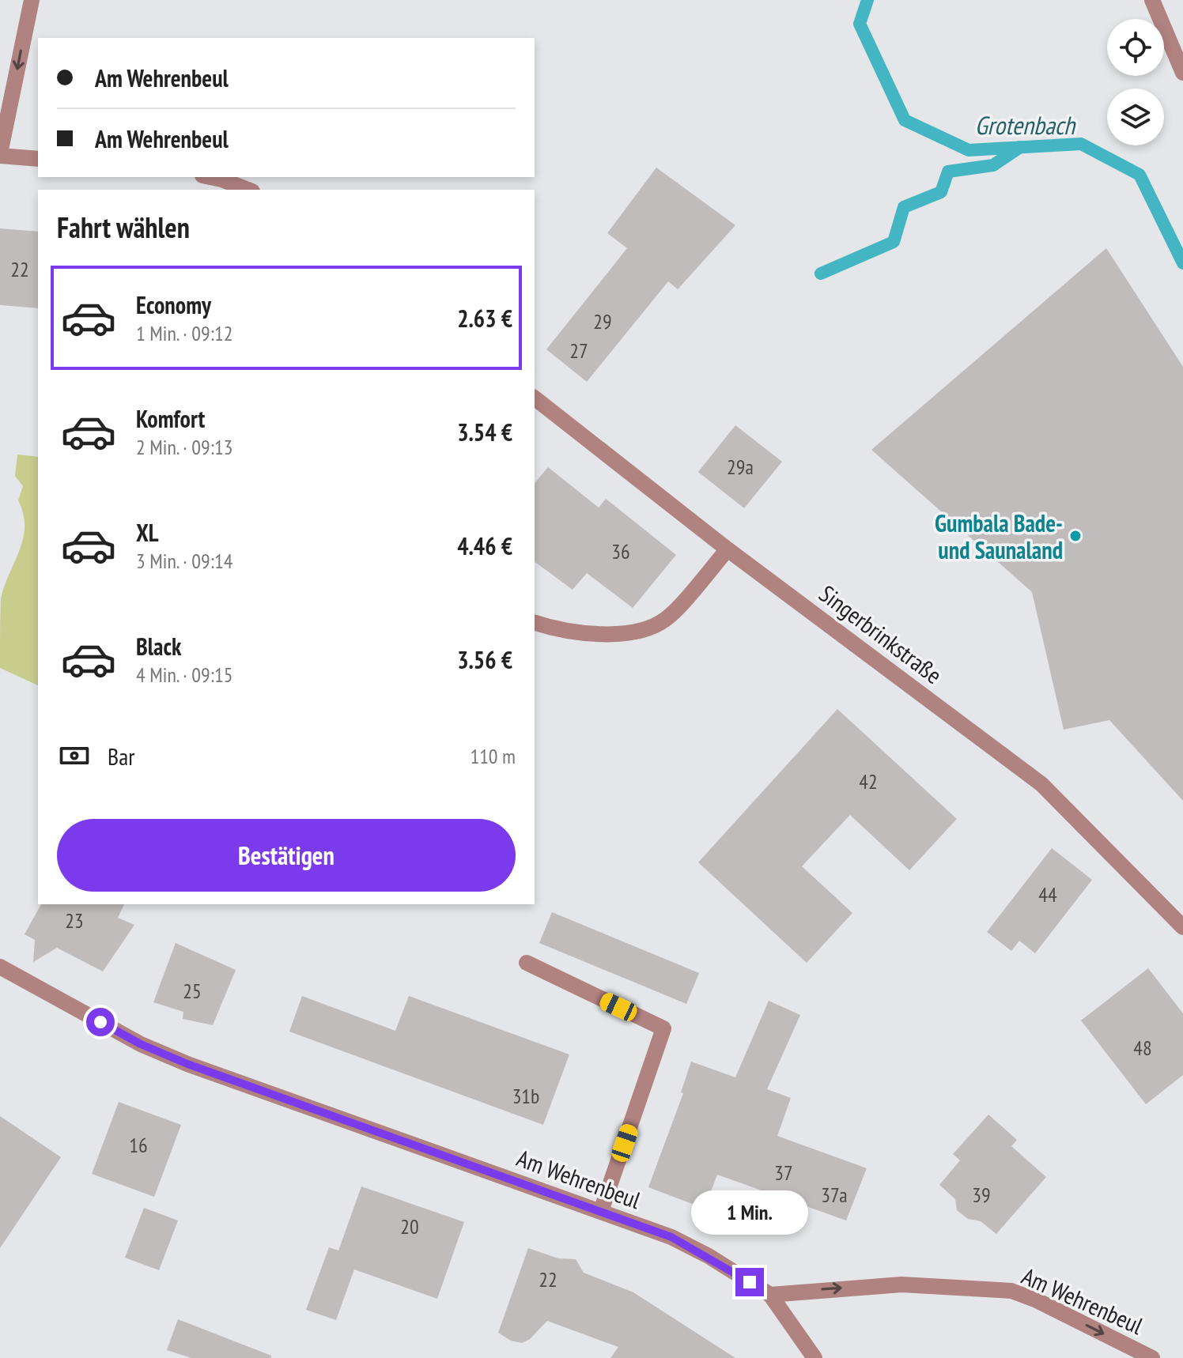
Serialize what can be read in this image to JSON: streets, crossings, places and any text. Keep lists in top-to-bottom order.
{
  "streets": {
    "street": ["Singerbrinkstraße", "Am Wehrenbeul"]
  },
  "water": ["Grotenbach"],
  "places": ["Gumbala Bade- und Saunaland"],
  "house_numbers": [
    "22",
    "29",
    "27",
    "29a",
    "36",
    "42",
    "44",
    "23",
    "25",
    "48",
    "31b",
    "16",
    "37",
    "37a",
    "39",
    "20",
    "22"
  ],
  "page": {
    "banner": ["Am Wehrenbeul", "Am Wehrenbeul"],
    "heading": "Fahrt wählen",
    "list": [
      {
        "name": "Economy",
        "note": "1 Min. · 09:12",
        "value": "2.63 €"
      },
      {
        "name": "Komfort",
        "note": "2 Min. · 09:13",
        "value": "3.54 €"
      },
      {
        "name": "XL",
        "note": "3 Min. · 09:14",
        "value": "4.46 €"
      },
      {
        "name": "Black",
        "note": "4 Min. · 09:15",
        "value": "3.56 €"
      }
    ],
    "pay": ["Bar", "110 m"],
    "buttons": "Bestätigen",
    "bubble": "1 Min."
  }
}
